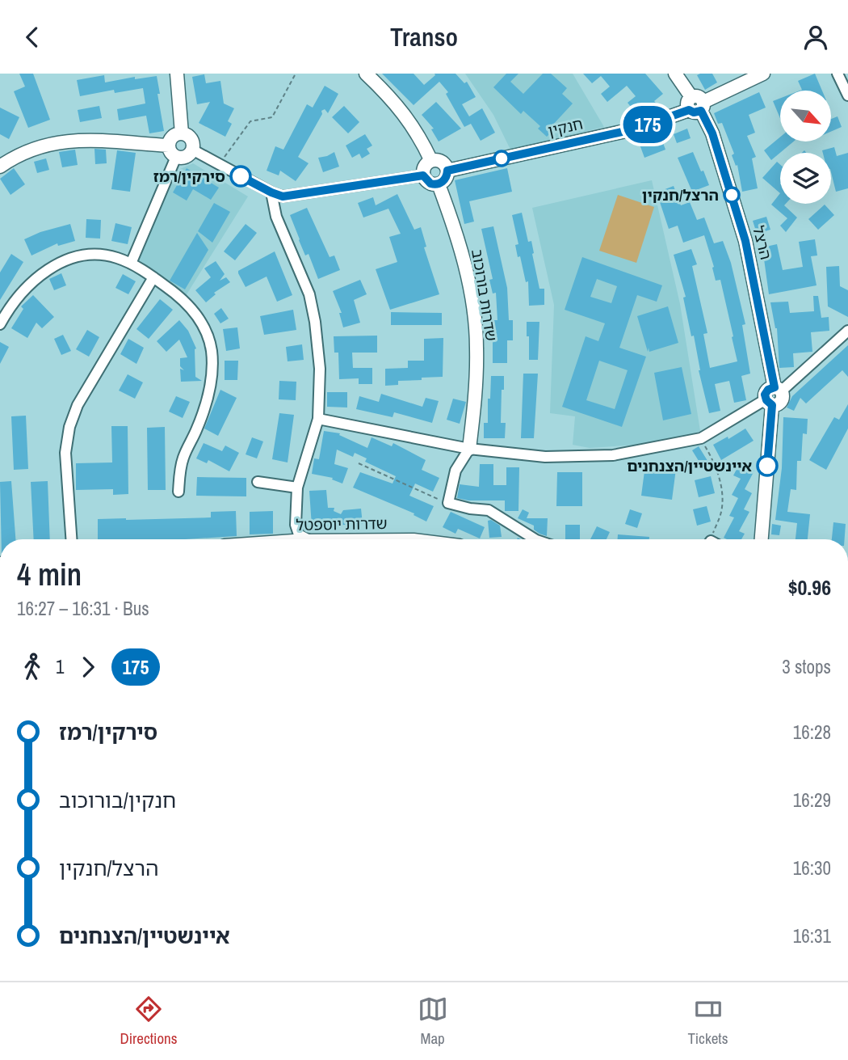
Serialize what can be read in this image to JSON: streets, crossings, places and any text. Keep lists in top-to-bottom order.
{
  "streets": {
    "street": ["חנקין", "הרצל", "שדרות בורוכוב"]
  },
  "crossings": [
    ["חנקין", "הרצל"],
    ["חנקין", "שדרות בורוכוב"]
  ],
  "places": ["סירקין/רמז", "הרצל/חנקין", "איינשטיין/הצנחנים"],
  "lines": ["bus line 175"],
  "north": "bottom right",
  "page": {
    "header": "Transo",
    "on_map": "175",
    "heading": ["4 min", "16:27 – 16:31 · Bus", "$0.96"],
    "legs": ["1", "175", "3 stops"],
    "list": [
      {
        "name": "סירקין/רמז",
        "value": "16:28"
      },
      {
        "name": "חנקין/בורוכוב",
        "value": "16:29"
      },
      {
        "name": "הרצל/חנקין",
        "value": "16:30"
      },
      {
        "name": "איינשטיין/הצנחנים",
        "value": "16:31"
      }
    ],
    "tabs": ["Directions", "Map", "Tickets"]
  }
}
